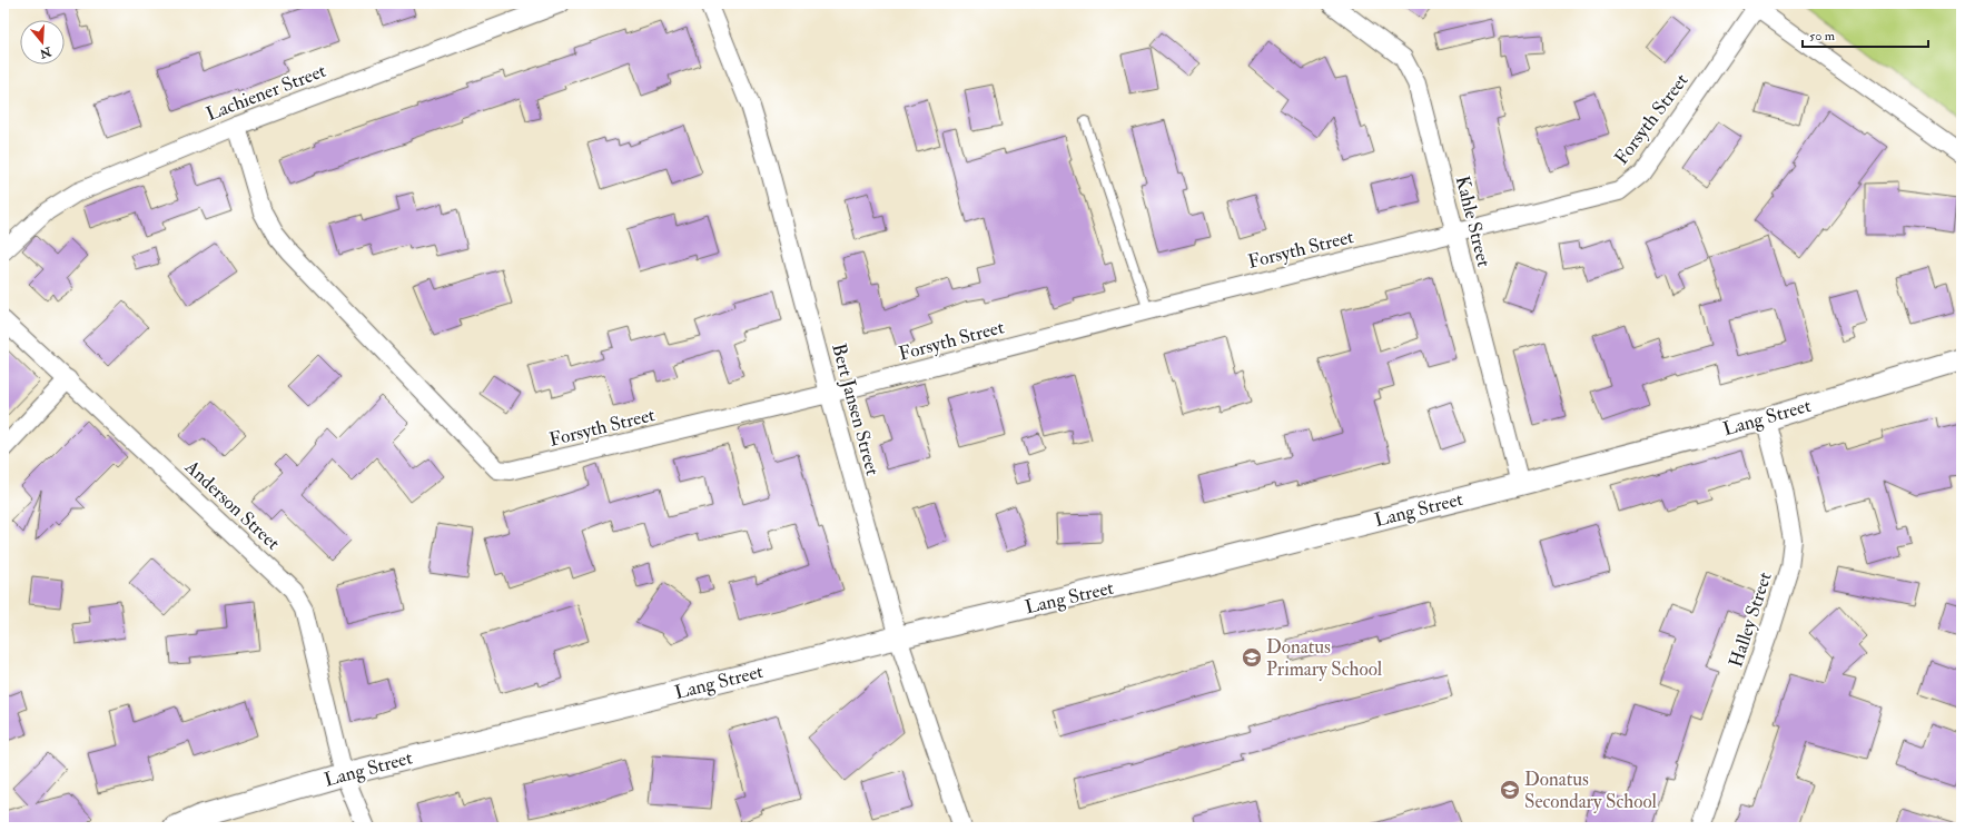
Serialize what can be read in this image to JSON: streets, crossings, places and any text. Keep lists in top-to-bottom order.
{
  "streets": {
    "street": [
      "Lachiener Street",
      "Forsyth Street",
      "Kahle Street",
      "Bert Jansen Street",
      "Lang Street",
      "Anderson Street",
      "Halley Street"
    ]
  },
  "crossings": [
    ["Lachiener Street", "Forsyth Street"],
    ["Forsyth Street", "Kahle Street"],
    ["Forsyth Street", "Bert Jansen Street"],
    ["Kahle Street", "Lang Street"],
    ["Bert Jansen Street", "Lang Street"],
    ["Lang Street", "Anderson Street"],
    ["Lang Street", "Halley Street"]
  ],
  "places": {
    "school or university": ["Donatus Primary School", "Donatus Secondary School"]
  },
  "scale_bar": "50 m",
  "north": "bottom"
}
